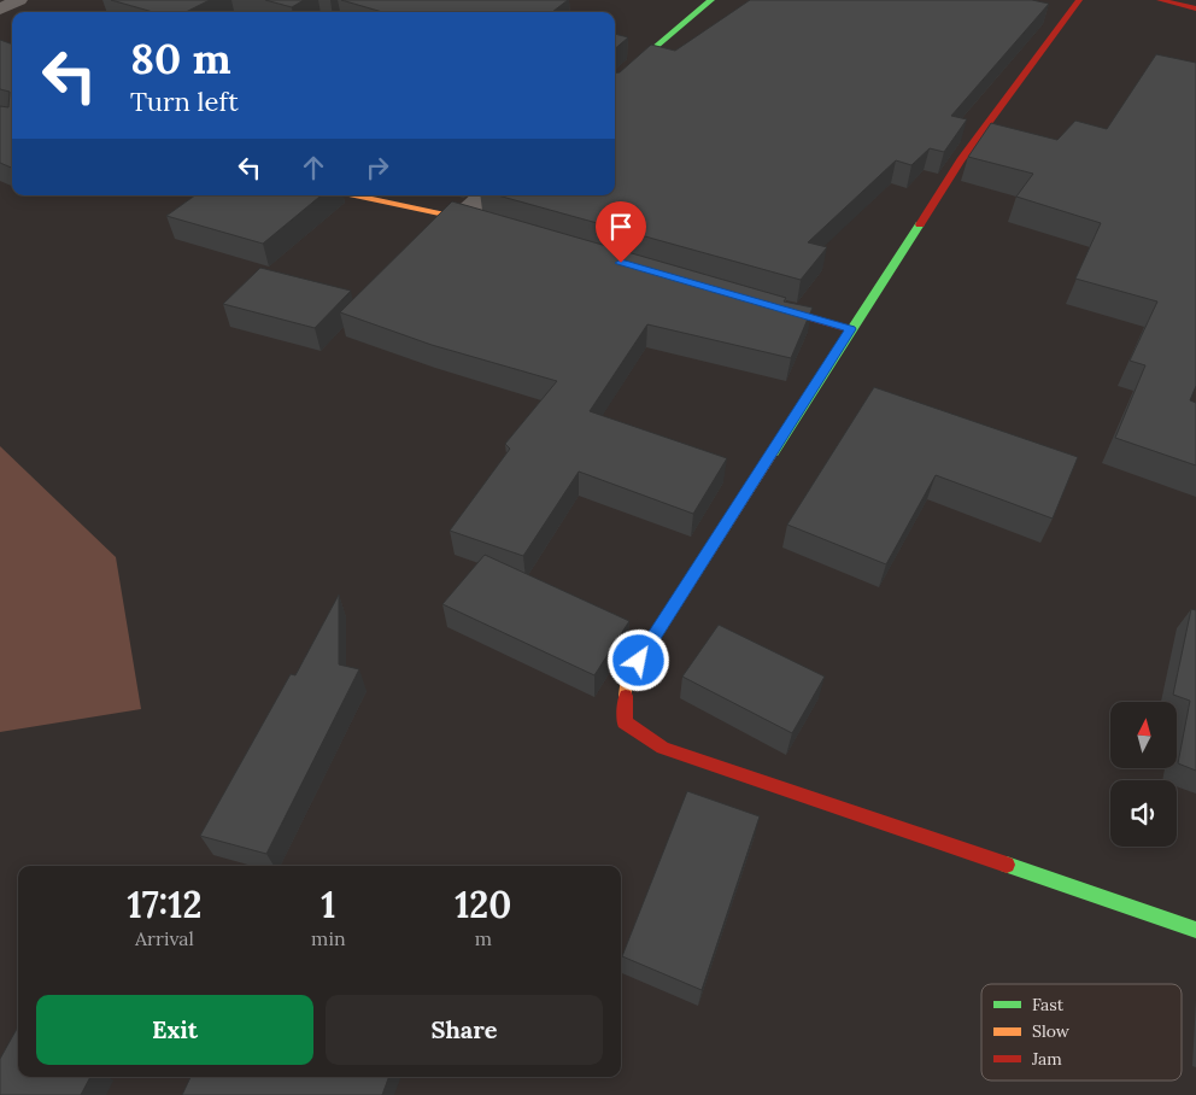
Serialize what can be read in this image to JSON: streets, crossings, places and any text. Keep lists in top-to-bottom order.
{
  "legend": ["Fast", "Slow", "Jam"],
  "north": "top",
  "page": {
    "turn": ["80 m", "Turn left"],
    "eta": [
      "17:12",
      "Arrival",
      "1",
      "min",
      "120",
      "m"
    ],
    "buttons": ["Exit", "Share"]
  }
}
